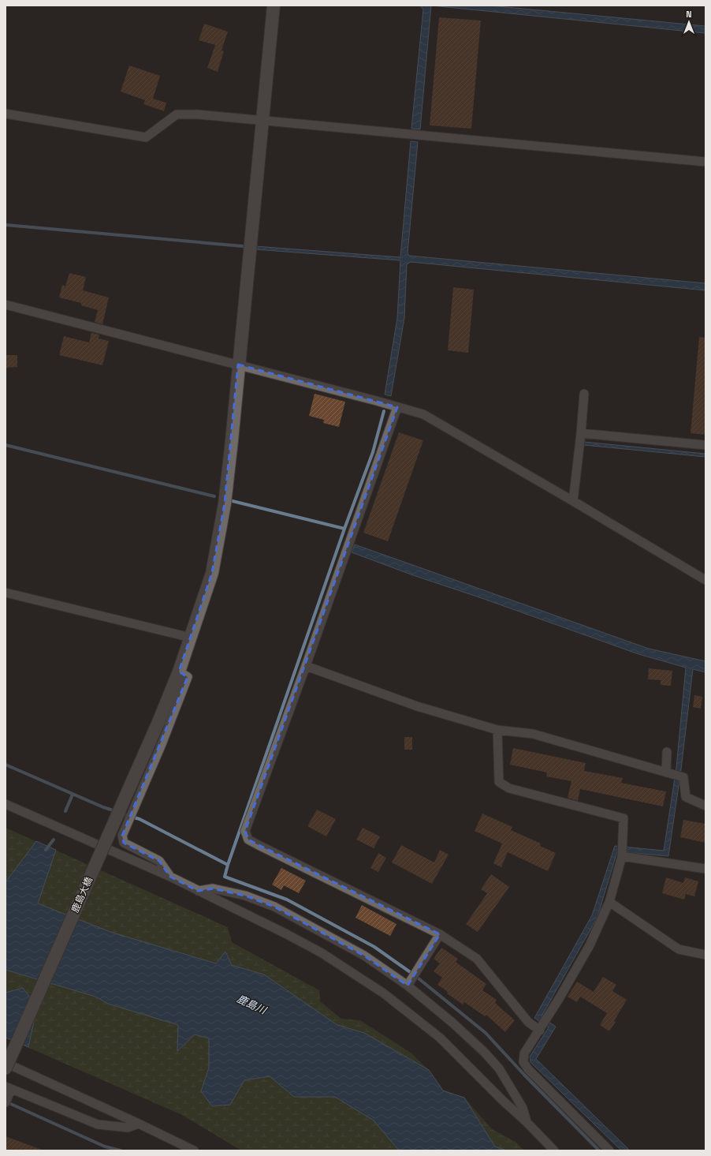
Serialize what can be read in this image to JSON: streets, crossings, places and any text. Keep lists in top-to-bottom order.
{
  "streets": {
    "street": ["鹿島大橋"]
  },
  "water": ["鹿島川"],
  "north": "top"
}
